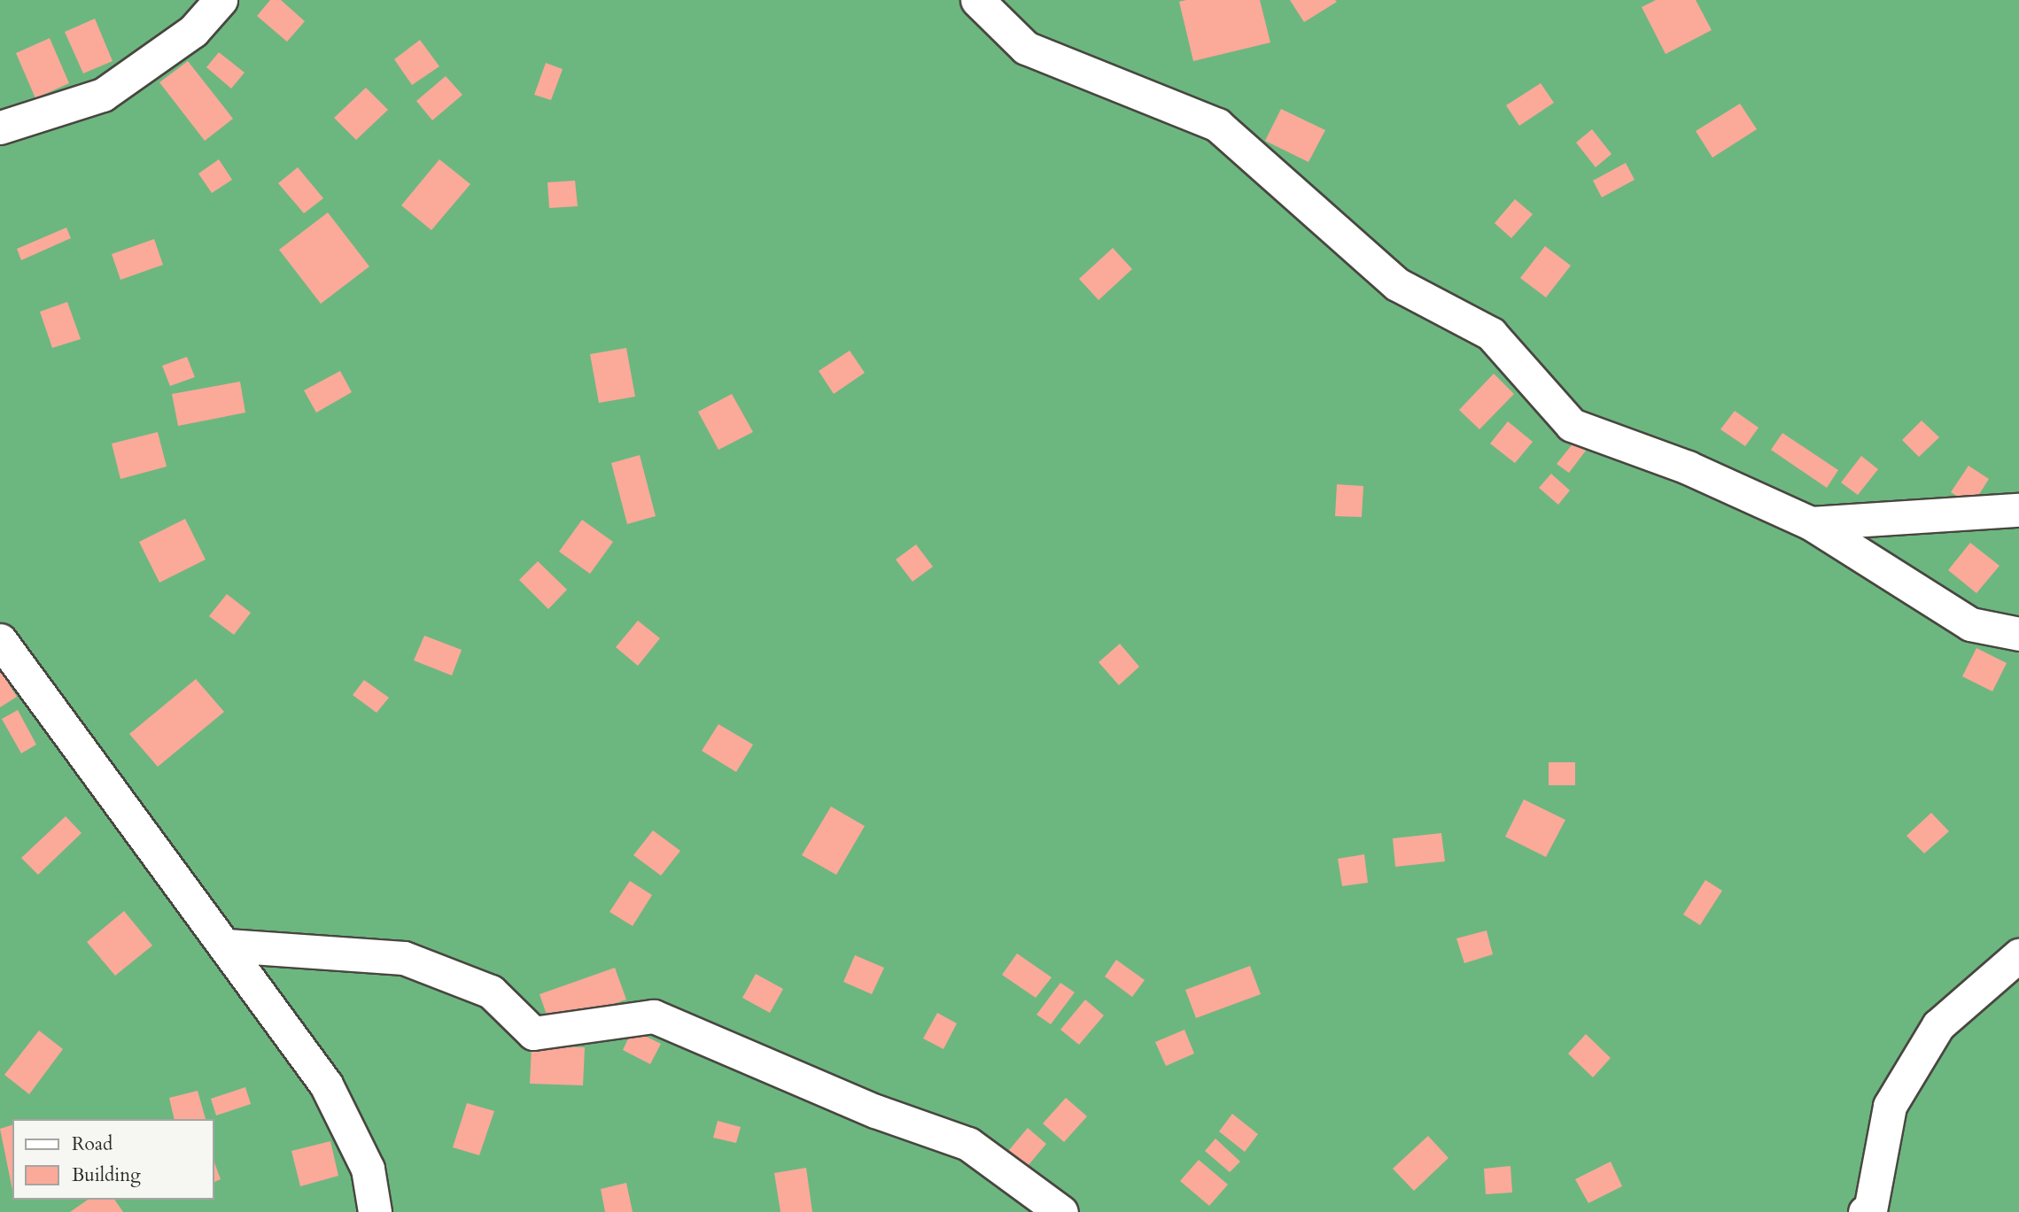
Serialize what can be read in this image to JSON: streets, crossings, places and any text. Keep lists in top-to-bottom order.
{
  "legend": ["Road", "Building"]
}
